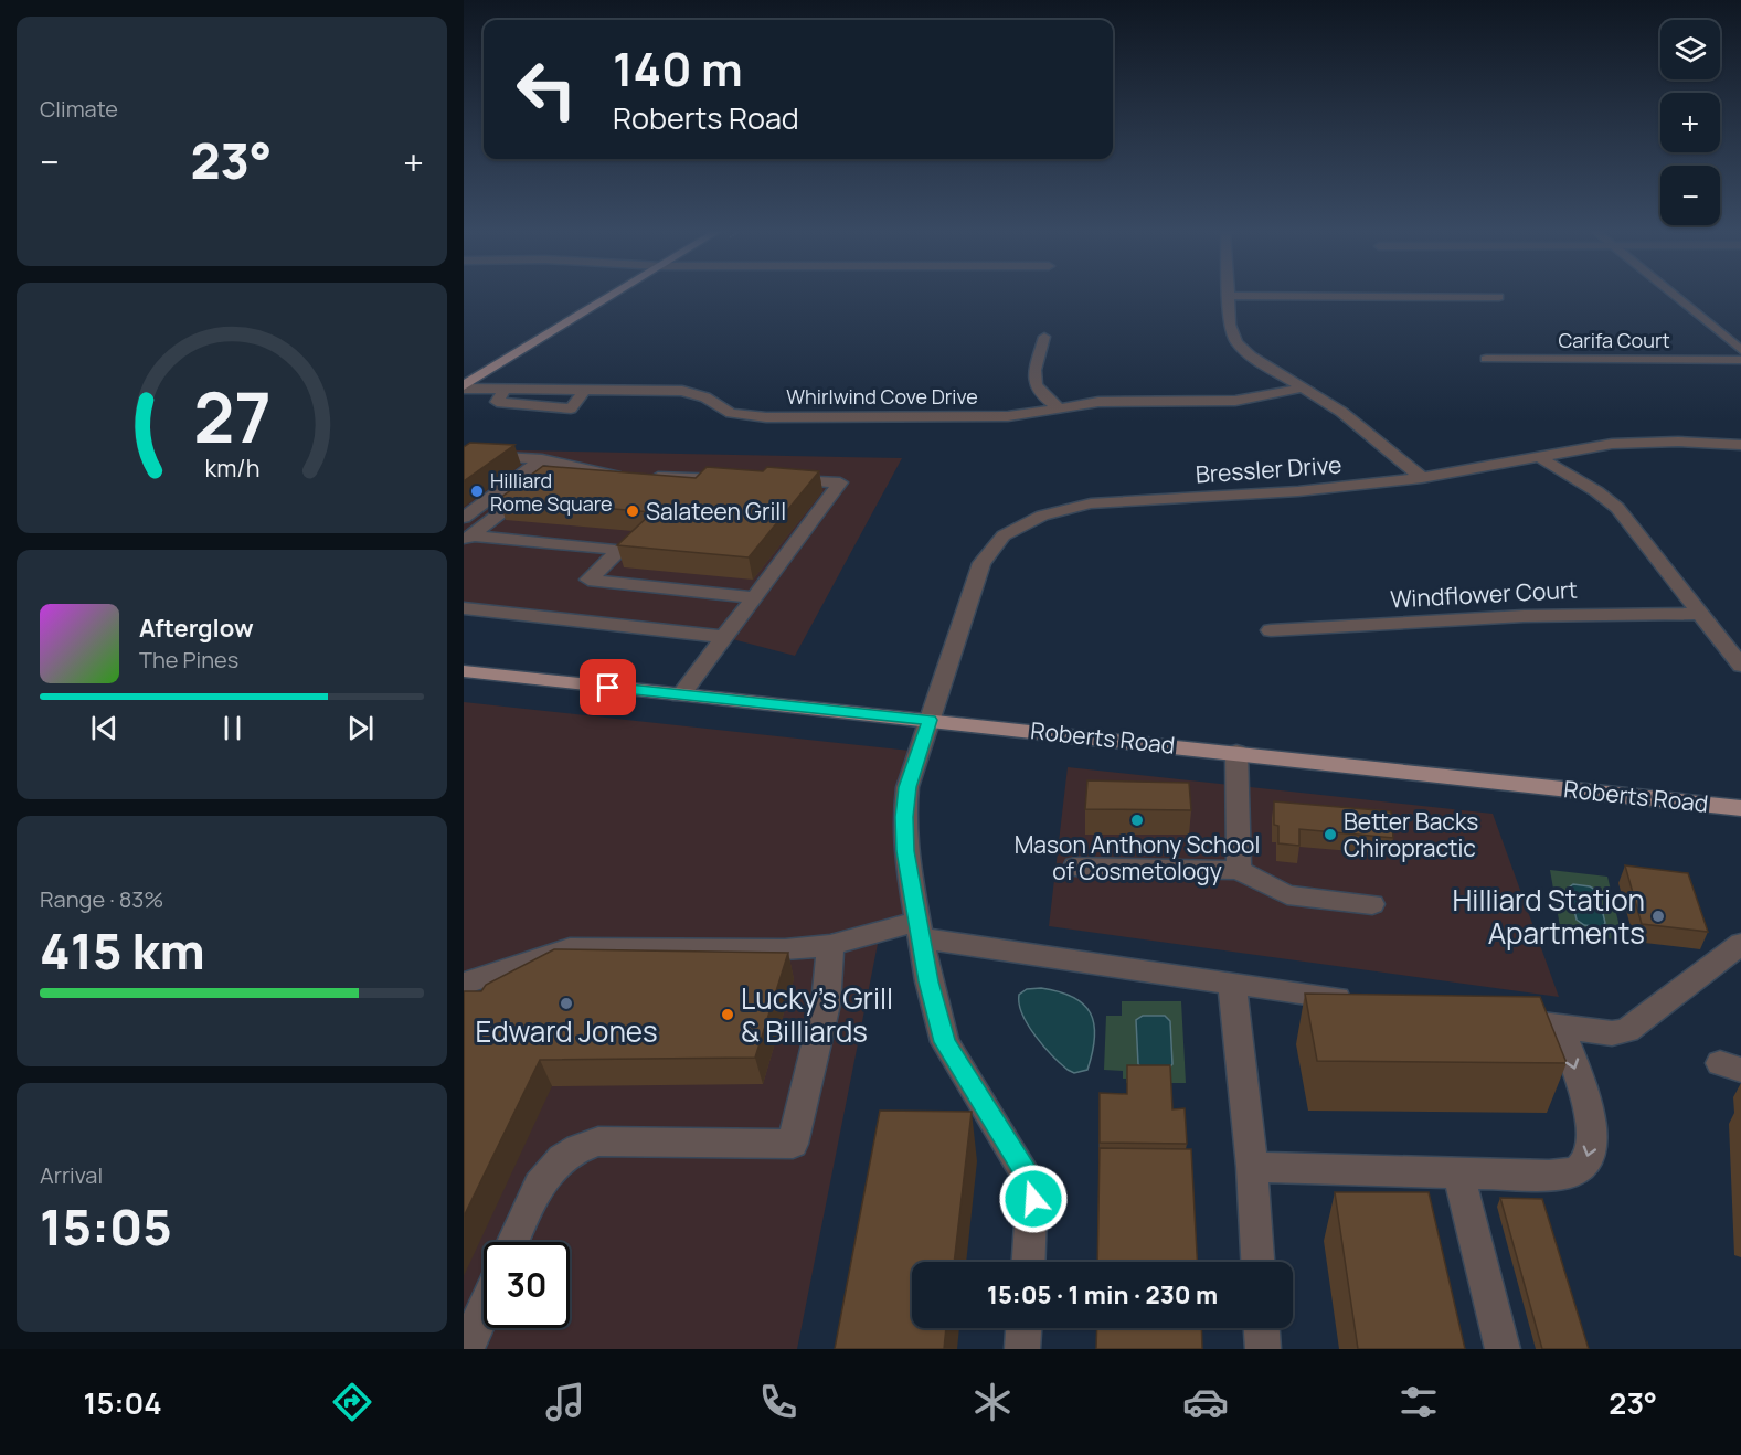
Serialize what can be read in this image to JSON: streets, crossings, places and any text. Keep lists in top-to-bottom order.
{
  "streets": {
    "main road": ["Roberts Road"],
    "street": [
      "Carifa Court",
      "Whirlwind Cove Drive",
      "Bressler Drive",
      "Windflower Court"
    ]
  },
  "crossings": [
    ["Bressler Drive", "Roberts Road"]
  ],
  "places": [
    "Hilliard Rome Square",
    "Salateen Grill",
    "Mason Anthony School of Cosmetology",
    "Better Backs Chiropractic",
    "Hilliard Station Apartments",
    "Edward Jones",
    "Lucky's Grill & Billiards"
  ],
  "page": {
    "tile": [
      "Climate",
      ["Range · 83%", "415 km"],
      ["Arrival", "15:05"]
    ],
    "map_buttons": ["+", "−"],
    "turn": ["140 m", "Roberts Road"],
    "heat": ["−", "23°", "+"],
    "song": ["Afterglow", "The Pines"],
    "limit": "30",
    "trip": "15:05 · 1 min · 230 m",
    "tabs": ["15:04", "23°"],
    "gauge": ["27", "km/h"]
  }
}
